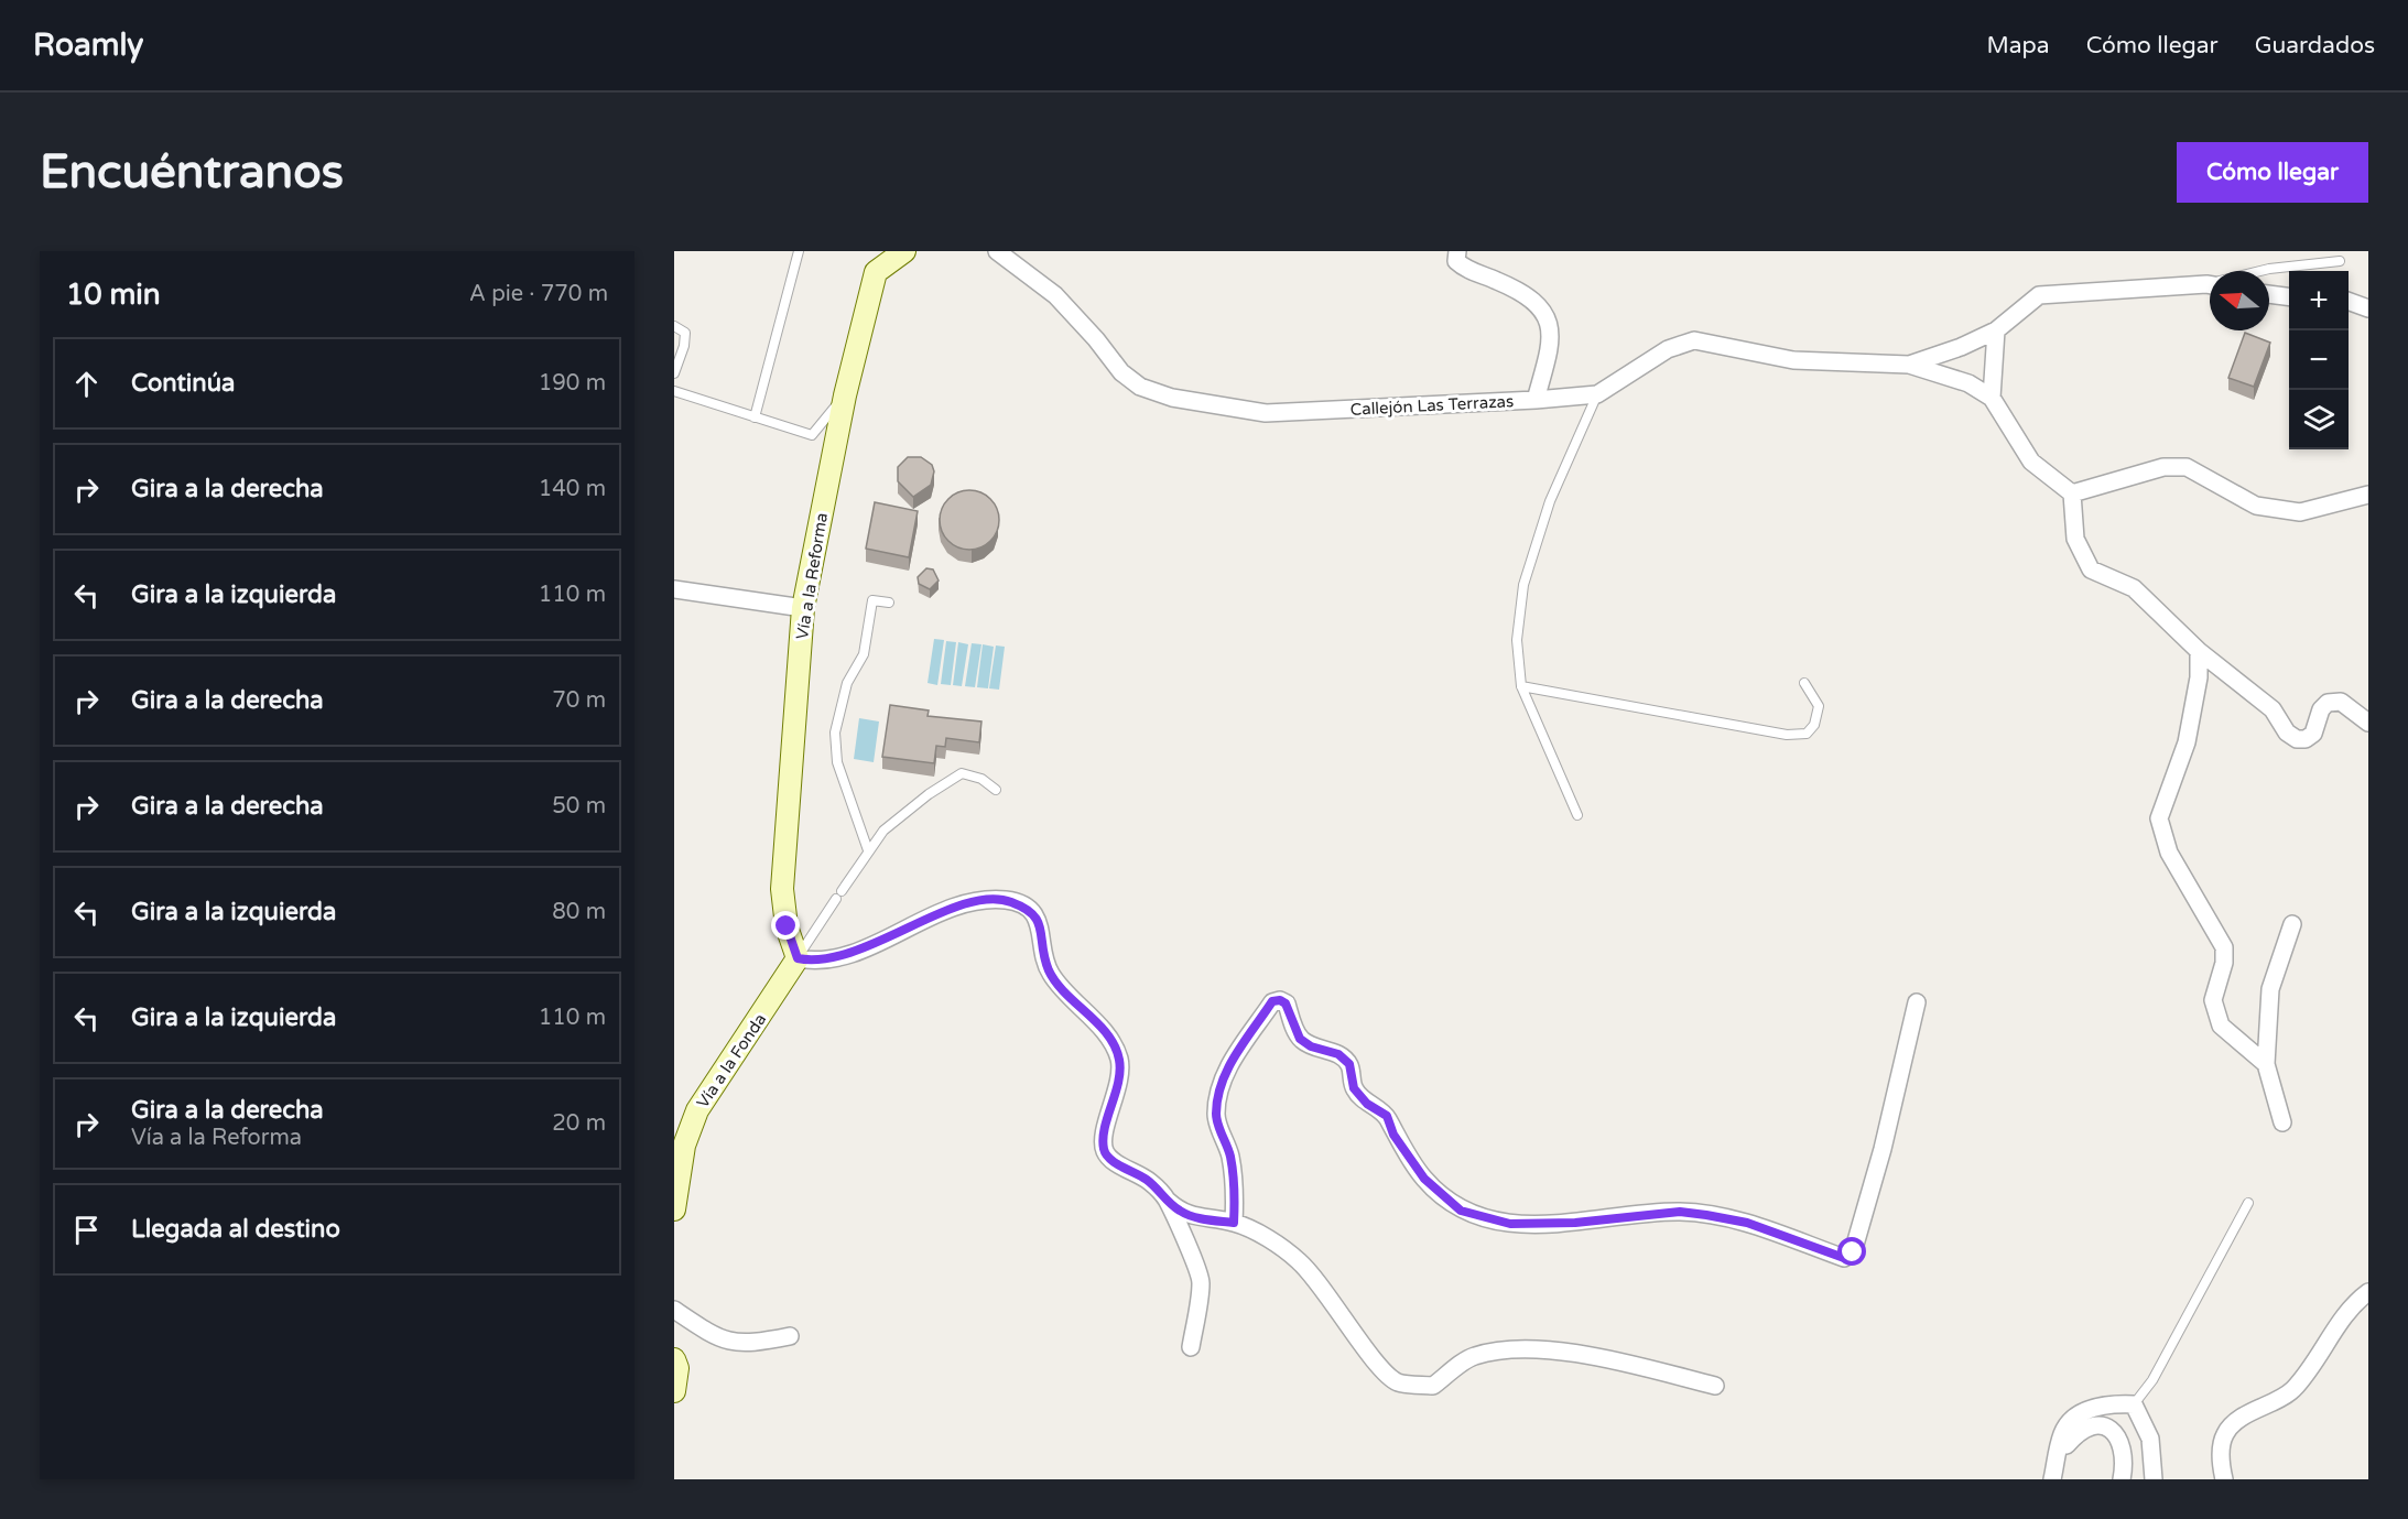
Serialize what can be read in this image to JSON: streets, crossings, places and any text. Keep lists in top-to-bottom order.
{
  "streets": {
    "street": ["Callejón Las Terrazas", "Vía a la Reforma", "Vía a la Fonda"]
  },
  "crossings": [
    ["Vía a la Reforma", "Vía a la Fonda"]
  ],
  "north": "left",
  "page": {
    "header": "Roamly",
    "nav": ["Mapa", "Cómo llegar", "Guardados"],
    "buttons": "Cómo llegar",
    "title": "Encuéntranos",
    "heading": ["10 min", "A pie · 770 m"],
    "map_buttons": ["+", "−"],
    "list": [
      ["Continúa", "190 m"],
      ["Gira a la derecha", "140 m"],
      ["Gira a la izquierda", "110 m"],
      ["Gira a la derecha", "70 m"],
      ["Gira a la derecha", "50 m"],
      ["Gira a la izquierda", "80 m"],
      ["Gira a la izquierda", "110 m"],
      ["Gira a la derecha", "Vía a la Reforma", "20 m"],
      "Llegada al destino"
    ]
  }
}
